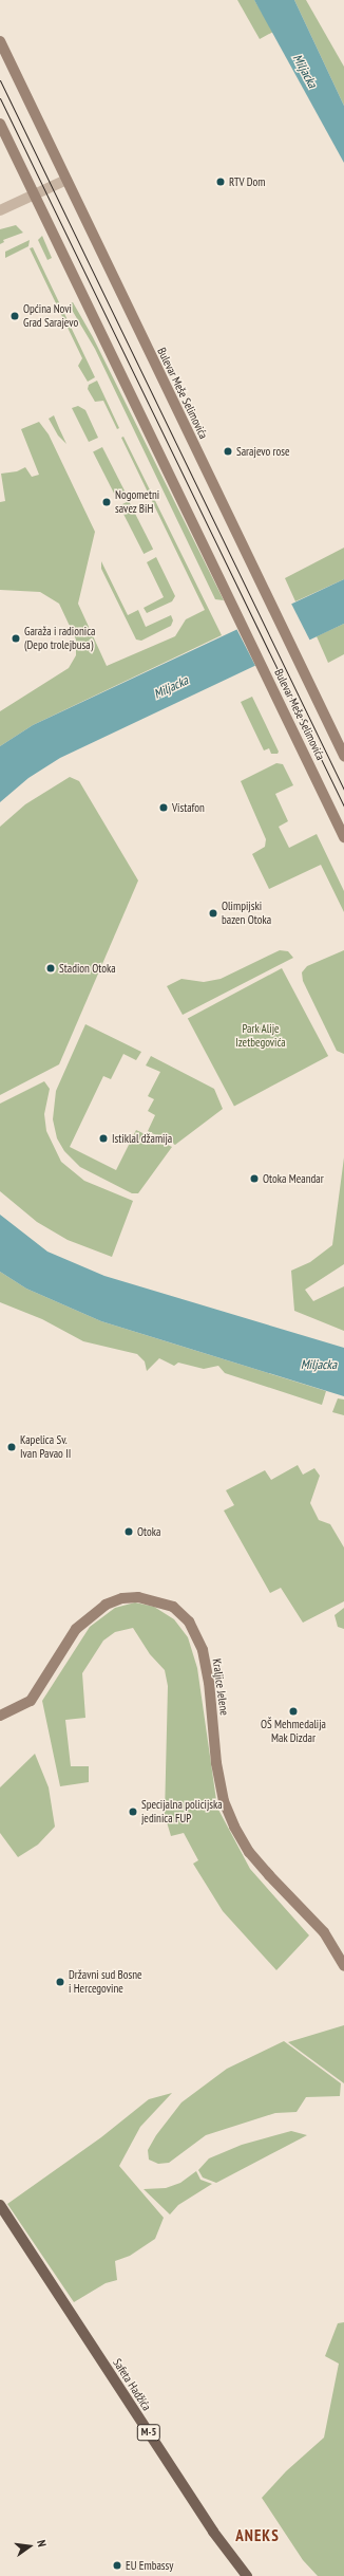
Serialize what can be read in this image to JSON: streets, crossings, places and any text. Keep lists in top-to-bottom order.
{
  "streets": {
    "main road": [
      "Bulevar Meše Selimovića",
      "Kraljice Jelene",
      "Safeta Hadžića",
      "M-5"
    ]
  },
  "districts": ["ANEKS"],
  "water": ["Miljacka"],
  "parks": ["Park Alije Izetbegovića"],
  "places": [
    "RTV Dom",
    "Općina Novi Grad Sarajevo",
    "Sarajevo rose",
    "Nogometni savez BiH",
    "Garaža i radionica (Depo trolejbusa)",
    "Vistafon",
    "Olimpijski bazen Otoka",
    "Stadion Otoka",
    "Istiklal džamija",
    "Otoka Meandar",
    "Kapelica Sv. Ivan Pavao II",
    "Otoka",
    "OŠ Mehmedalija Mak Dizdar",
    "Specijalna policijska jedinica FUP",
    "Državni sud Bosne i Hercegovine",
    "EU Embassy"
  ],
  "north": "right"
}
